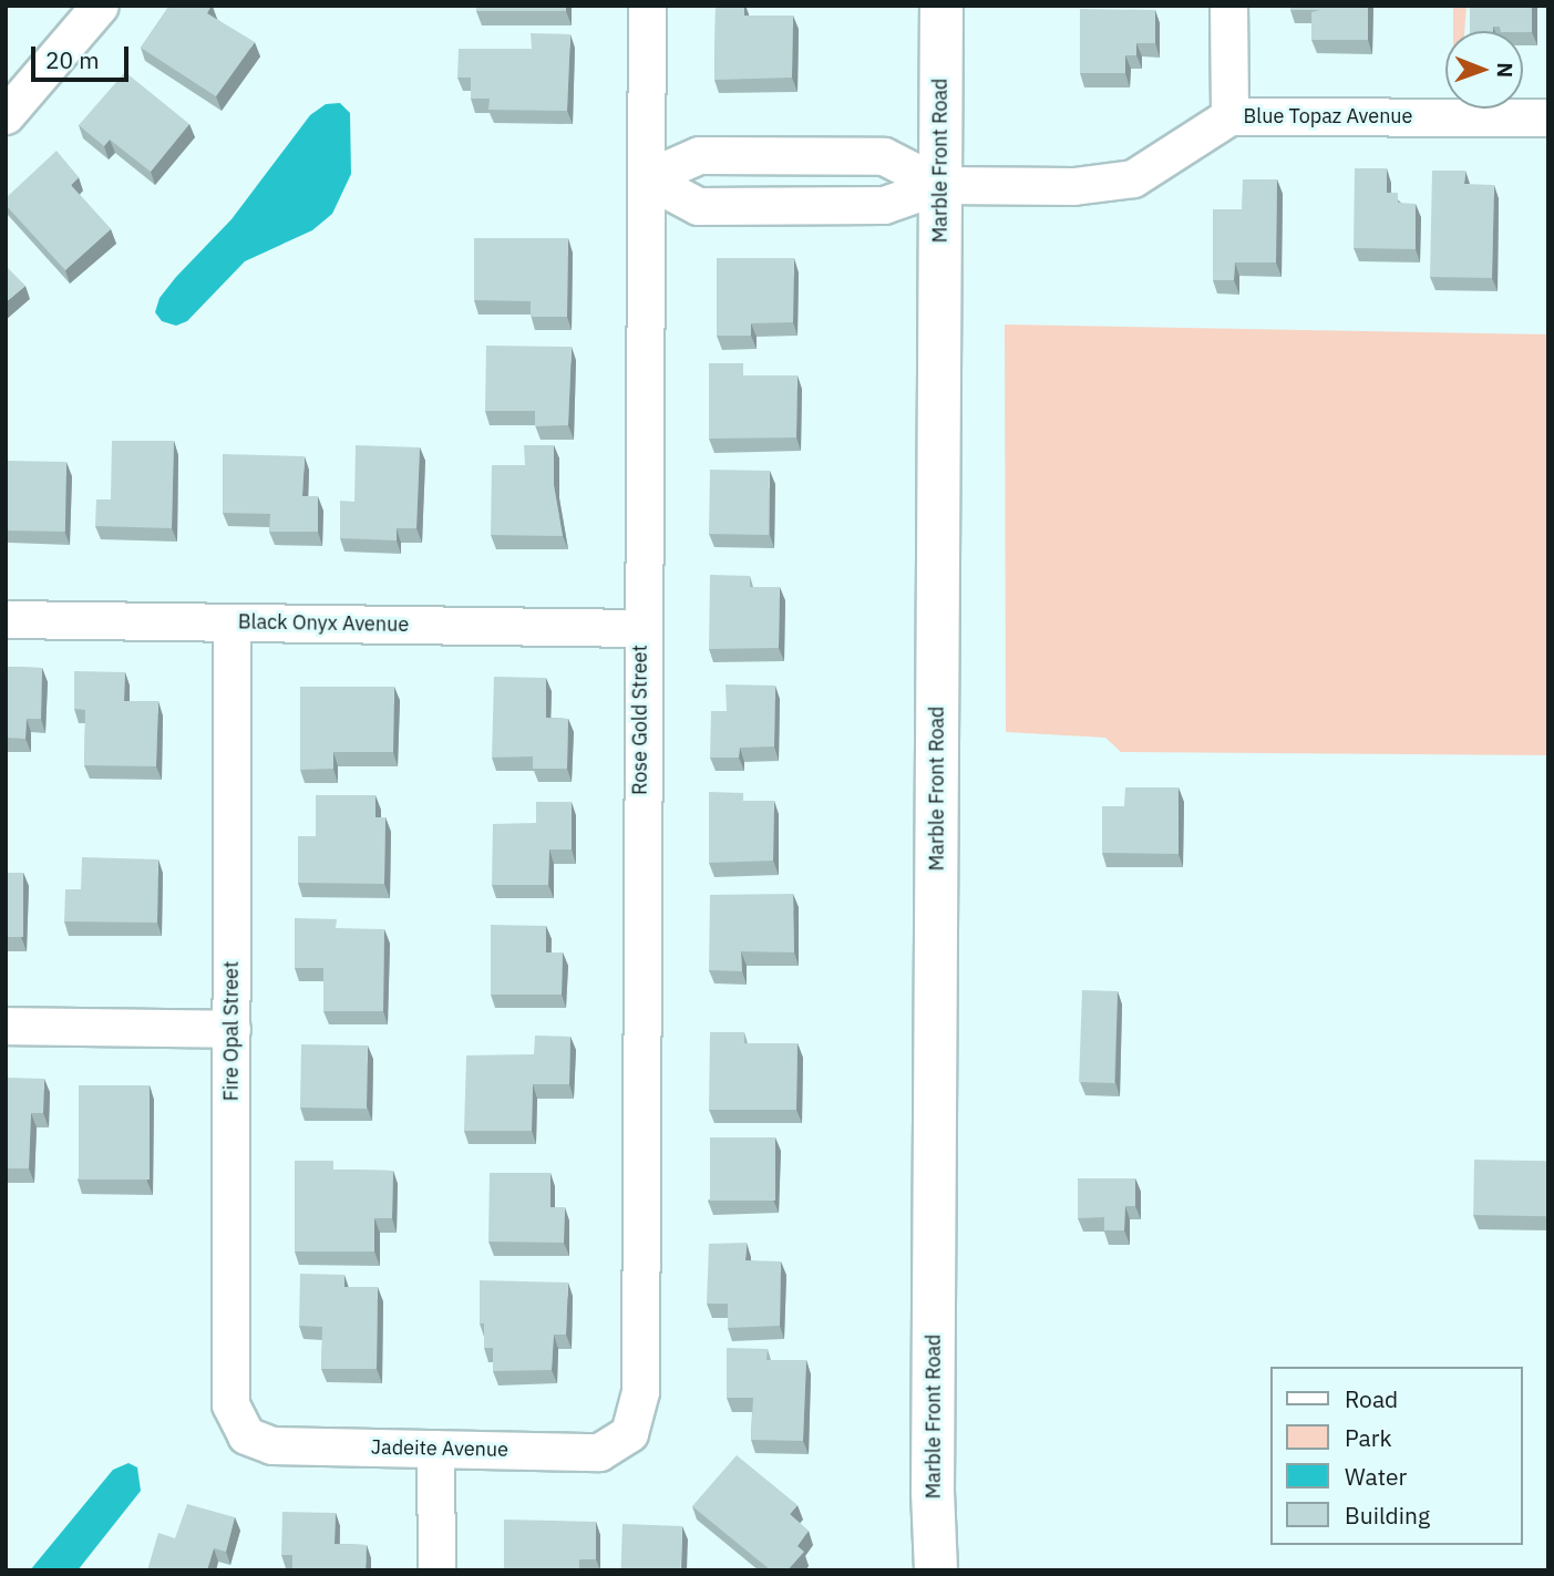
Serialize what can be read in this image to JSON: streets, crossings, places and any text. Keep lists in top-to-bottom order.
{
  "streets": {
    "street": [
      "Blue Topaz Avenue",
      "Marble Front Road",
      "Black Onyx Avenue",
      "Rose Gold Street",
      "Fire Opal Street",
      "Jadeite Avenue"
    ]
  },
  "crossings": [
    ["Blue Topaz Avenue", "Marble Front Road"],
    ["Blue Topaz Avenue", "Rose Gold Street"],
    ["Black Onyx Avenue", "Rose Gold Street"],
    ["Black Onyx Avenue", "Fire Opal Street"],
    ["Rose Gold Street", "Jadeite Avenue"],
    ["Fire Opal Street", "Jadeite Avenue"]
  ],
  "legend": [
    "Road",
    "Park",
    "Water",
    "Building"
  ],
  "scale_bar": "20 m",
  "north": "right"
}
